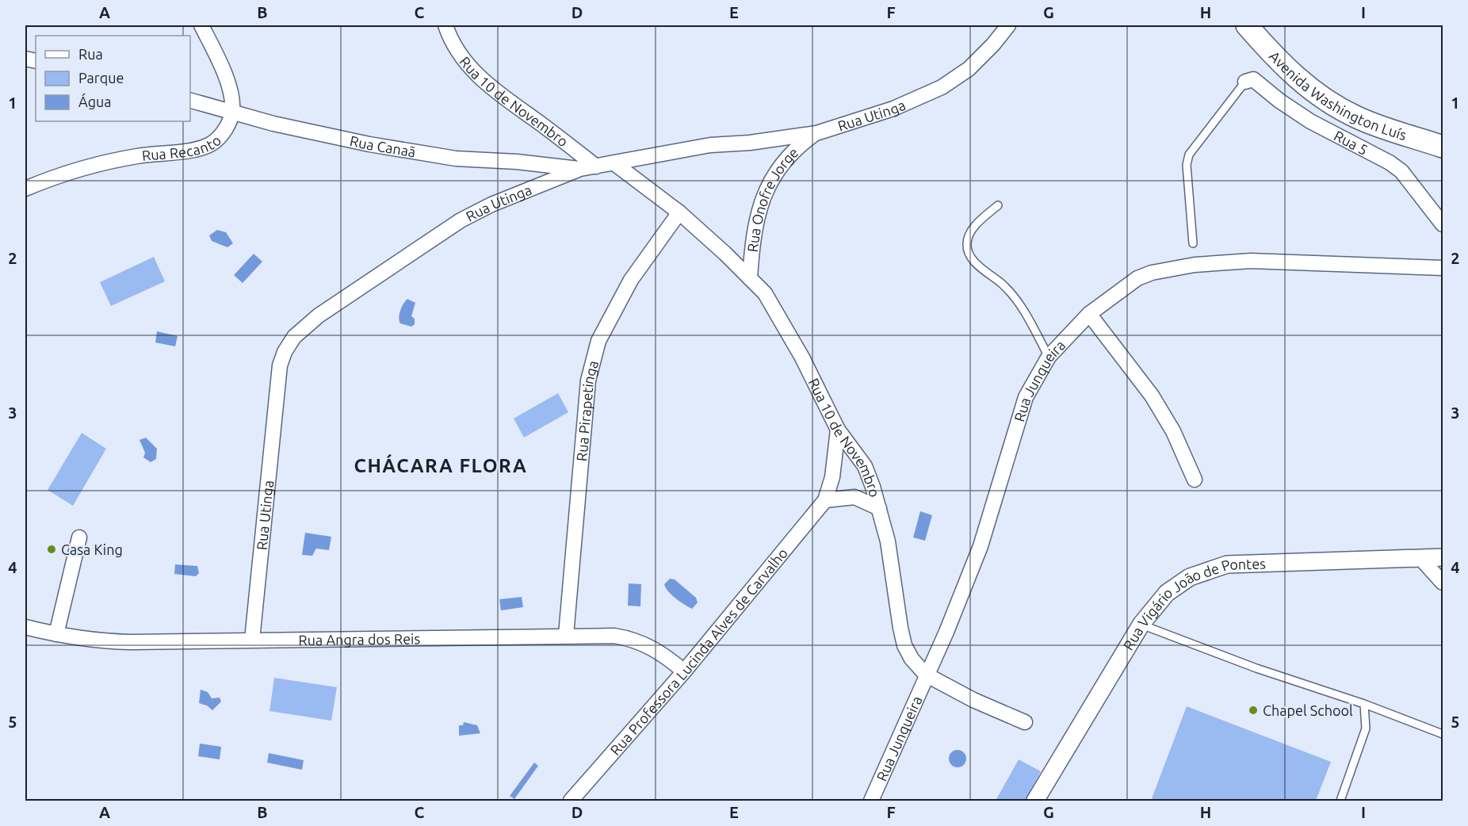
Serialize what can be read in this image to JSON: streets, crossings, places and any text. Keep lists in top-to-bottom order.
{
  "streets": {
    "main road": ["Avenida Washington Luís"],
    "street": [
      "Rua 10 de Novembro",
      "Rua Utinga",
      "Rua 5",
      "Rua Recanto",
      "Rua Canaã",
      "Rua Onofre Jorge",
      "Rua Junqueira",
      "Rua Pirapetinga",
      "Rua Vigário João de Pontes",
      "Rua Angra dos Reis",
      "Rua Professora Lucinda Alves de Carvalho"
    ]
  },
  "crossings": [
    ["Rua 10 de Novembro", "Rua Utinga"],
    ["Rua 10 de Novembro", "Rua Onofre Jorge"],
    ["Rua 10 de Novembro", "Rua Junqueira"],
    ["Rua 10 de Novembro", "Rua Pirapetinga"],
    ["Rua 10 de Novembro", "Rua Professora Lucinda Alves de Carvalho"],
    ["Rua Utinga", "Rua Canaã"],
    ["Rua Utinga", "Rua Onofre Jorge"],
    ["Rua Utinga", "Rua Angra dos Reis"],
    ["Rua Recanto", "Rua Canaã"],
    ["Rua Pirapetinga", "Rua Angra dos Reis"],
    ["Rua Angra dos Reis", "Rua Professora Lucinda Alves de Carvalho"]
  ],
  "districts": ["CHÁCARA FLORA"],
  "places": ["Casa King", "Chapel School"],
  "legend": ["Rua", "Parque", "Água"],
  "grid": {
    "columns": [
      "A",
      "B",
      "C",
      "D",
      "E",
      "F",
      "G",
      "H",
      "I"
    ],
    "rows": [
      "1",
      "2",
      "3",
      "4",
      "5"
    ]
  }
}
